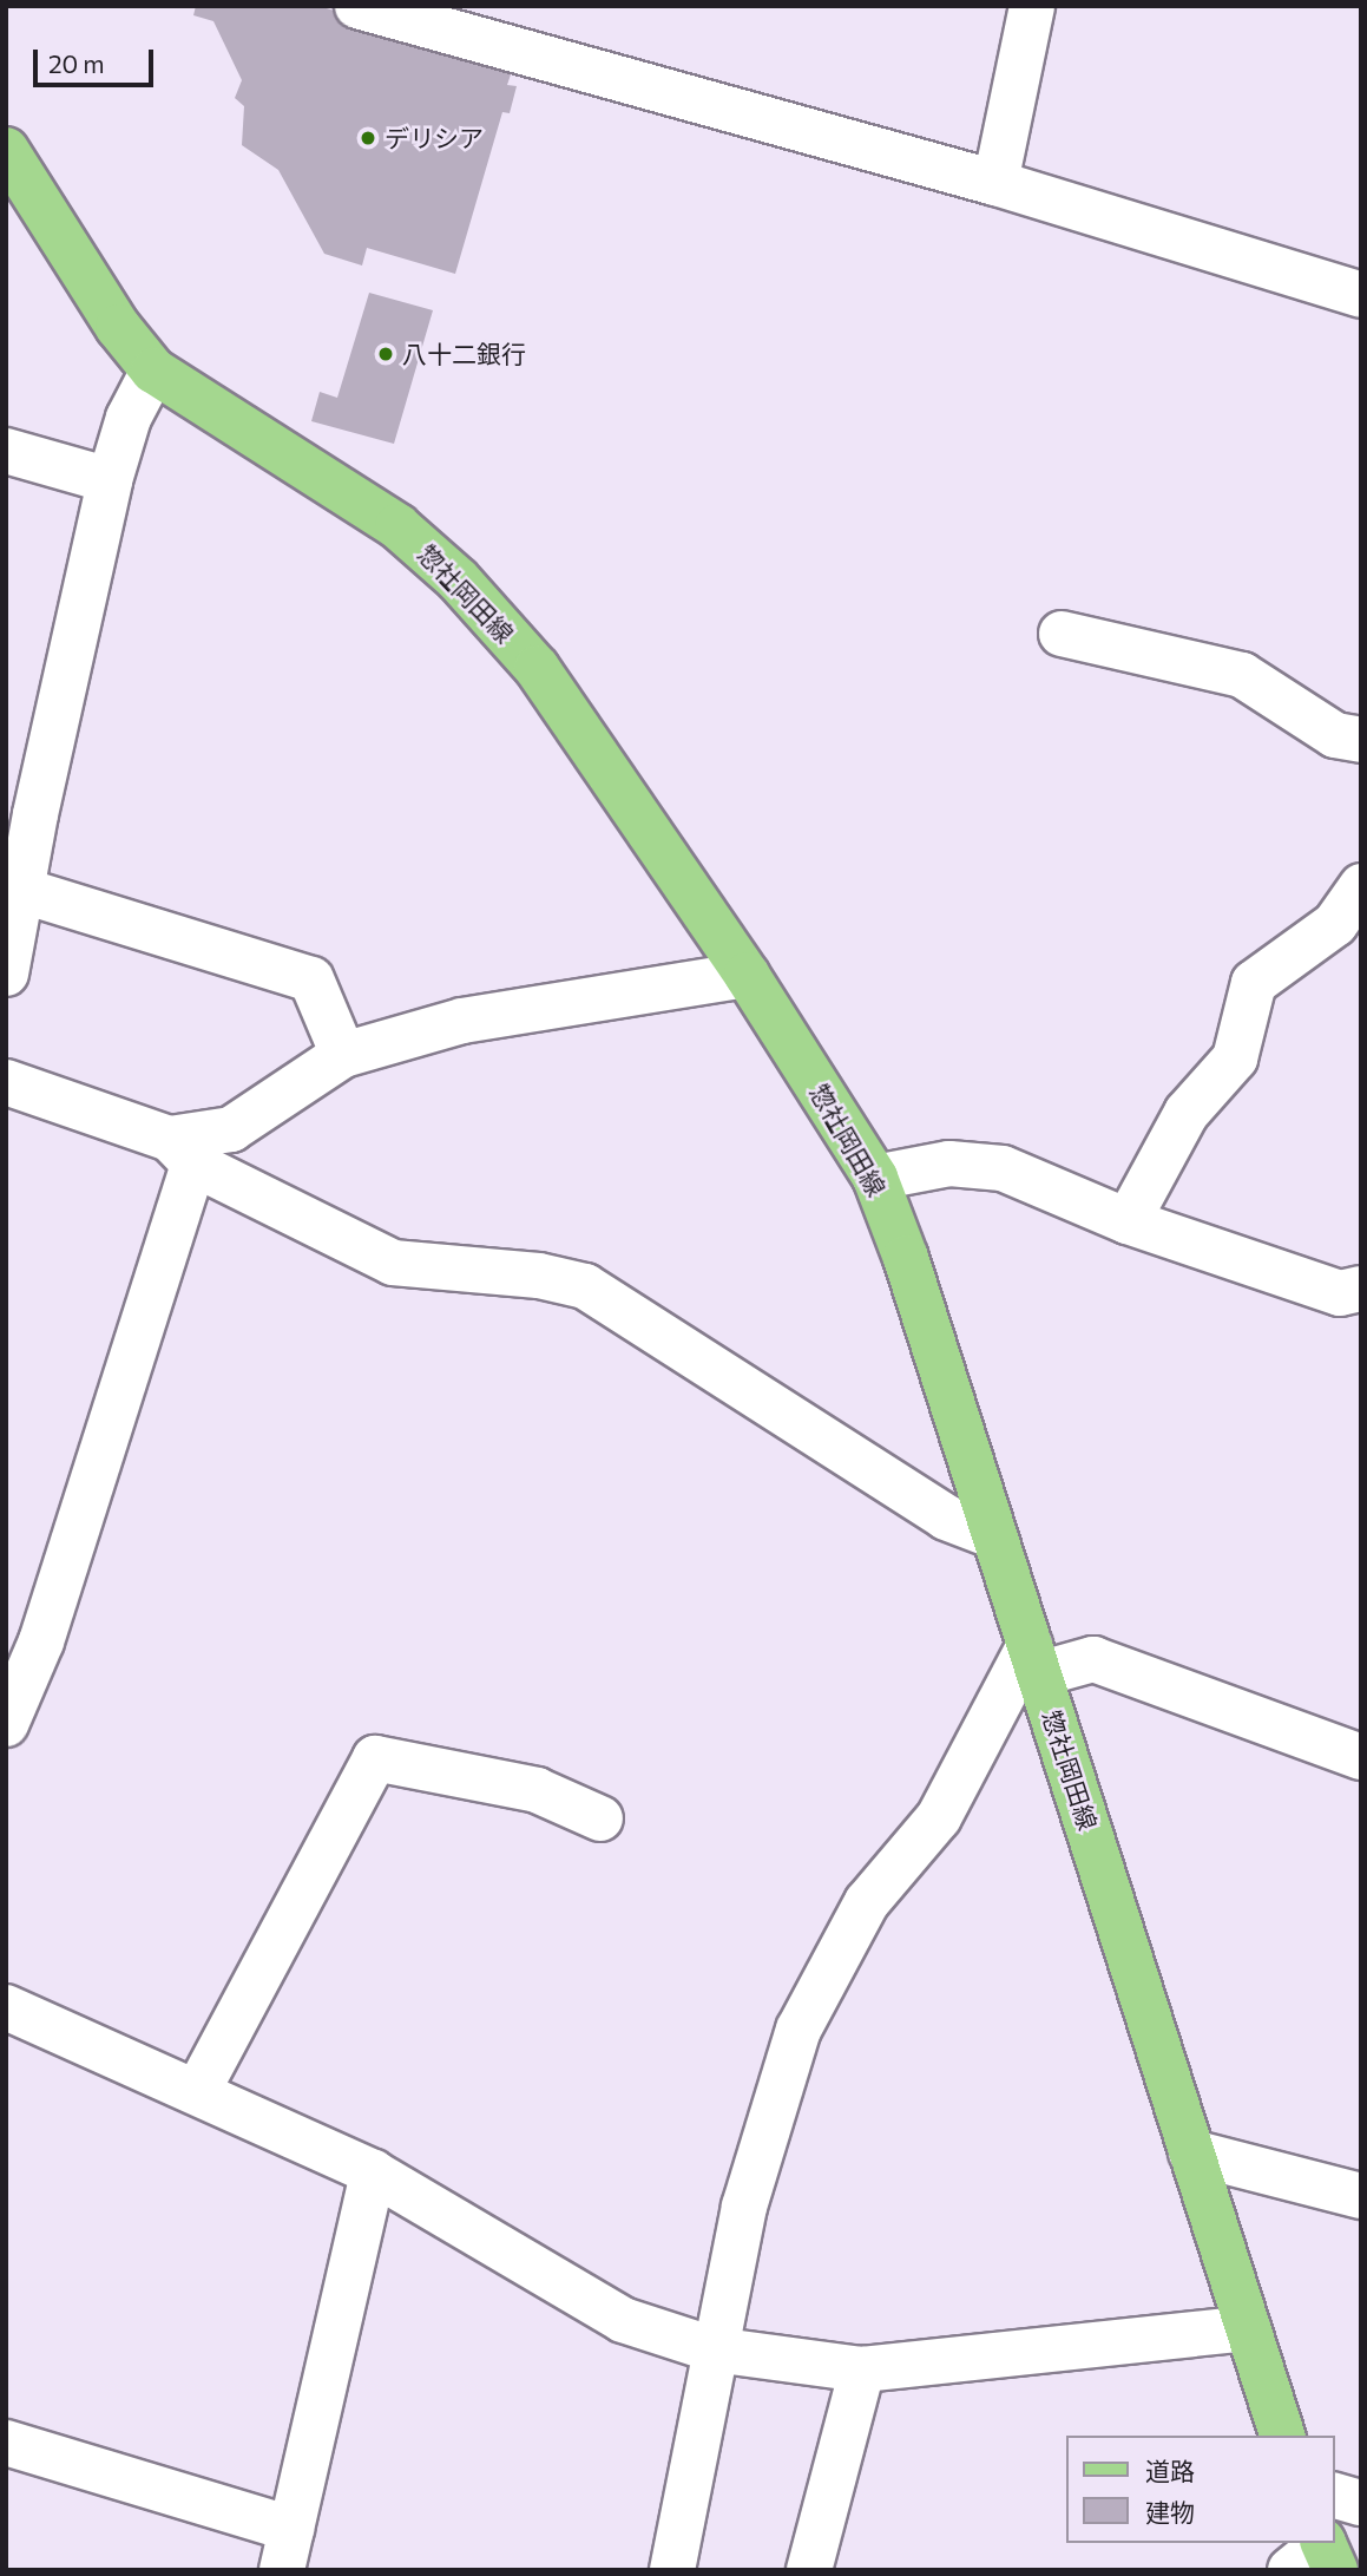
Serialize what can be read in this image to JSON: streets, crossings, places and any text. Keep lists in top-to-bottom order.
{
  "streets": {
    "main road": ["惣社岡田線"]
  },
  "places": ["デリシア", "八十二銀行"],
  "legend": ["道路", "建物"],
  "scale_bar": "20 m"
}
